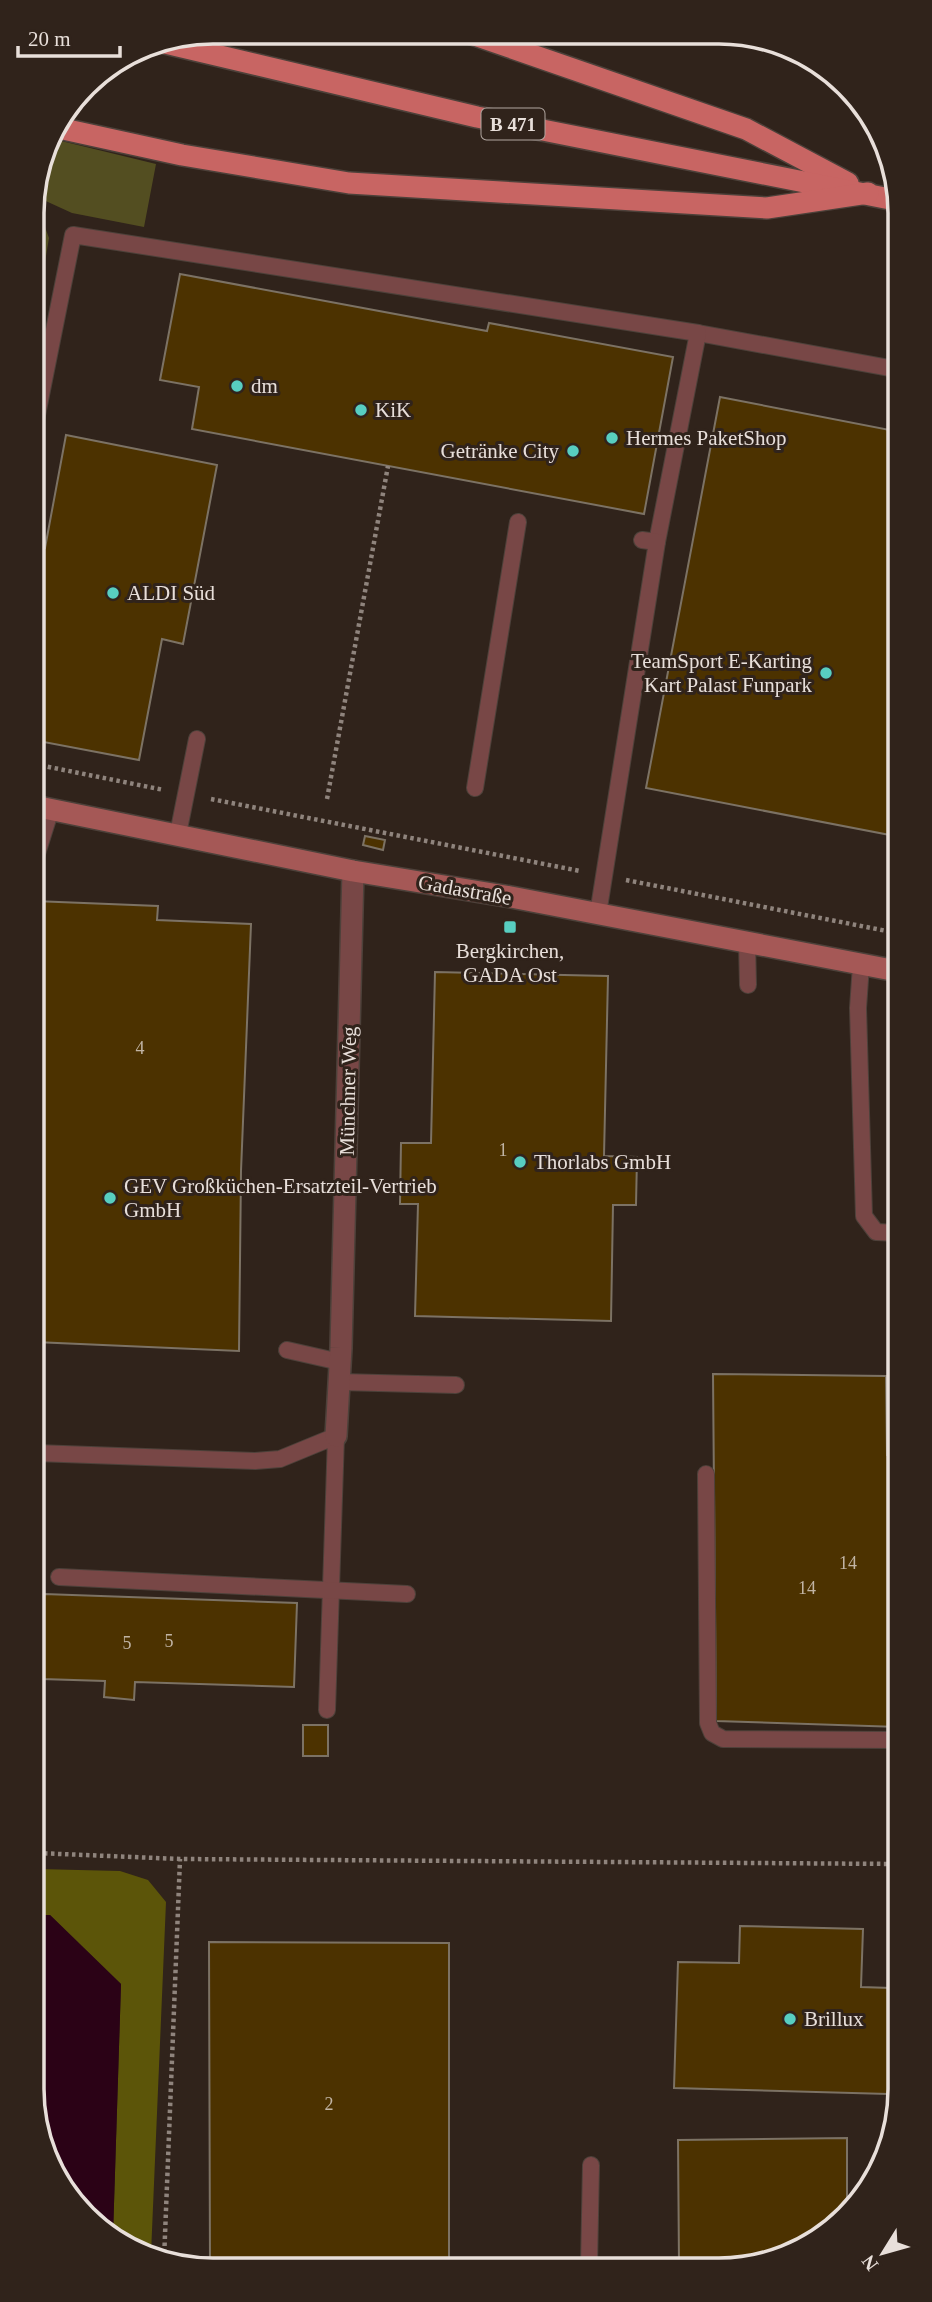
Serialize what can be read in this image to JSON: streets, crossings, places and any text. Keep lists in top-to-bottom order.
{
  "streets": {
    "main road": ["B 471"],
    "street": ["Gadastraße", "Münchner Weg"]
  },
  "crossings": [
    ["Gadastraße", "Münchner Weg"]
  ],
  "places": {
    "other": [
      "dm",
      "KiK",
      "Hermes PaketShop",
      "Getränke City",
      "ALDI Süd",
      "TeamSport E-Karting Kart Palast Funpark",
      "Thorlabs GmbH",
      "GEV Großküchen-Ersatzteil-Vertrieb GmbH",
      "Brillux"
    ],
    "transit": ["Bergkirchen, GADA Ost"]
  },
  "house_numbers": [
    "4",
    "1",
    "14",
    "14",
    "5",
    "5",
    "2"
  ],
  "scale_bar": "20 m",
  "north": "bottom left"
}
